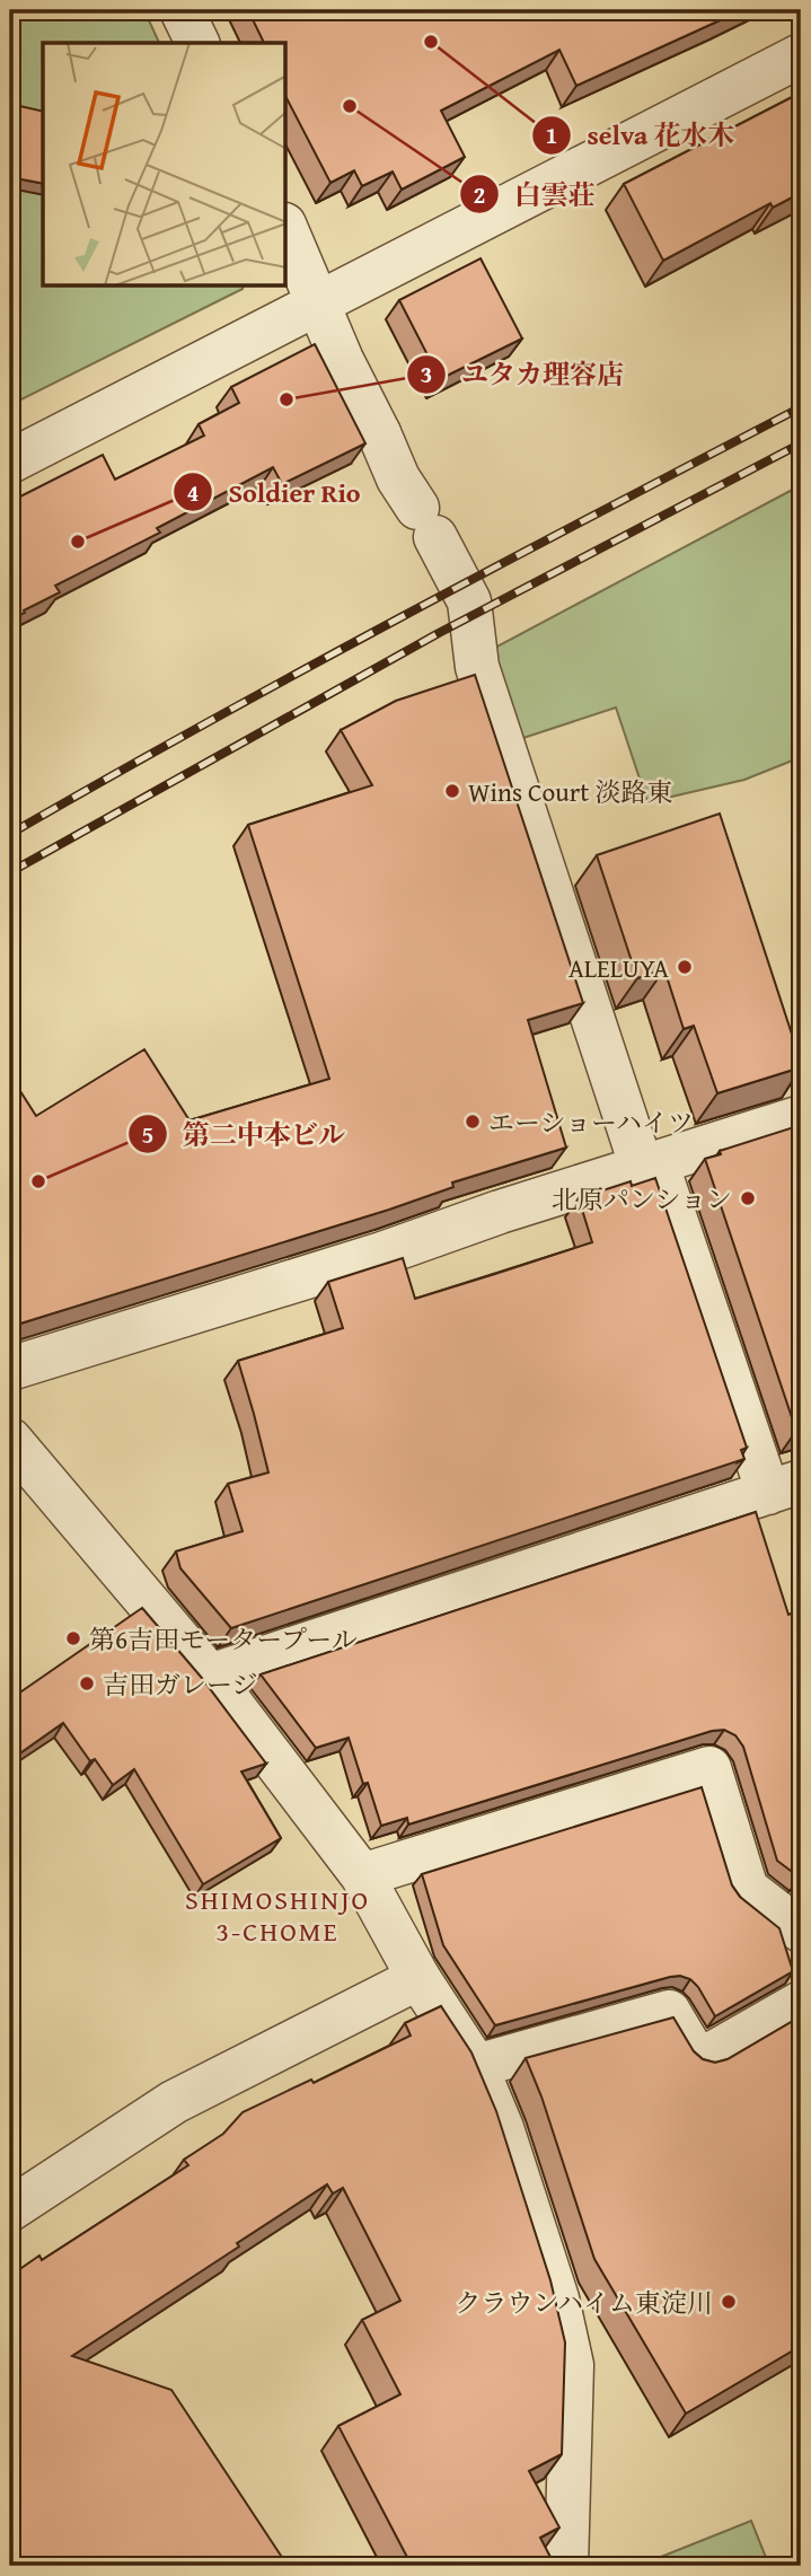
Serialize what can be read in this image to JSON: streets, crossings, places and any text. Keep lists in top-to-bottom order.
{
  "districts": ["SHIMOSHINJO 3-CHOME"],
  "places": [
    "selva 花水木",
    "白雲荘",
    "ユタカ理容店",
    "Soldier Rio",
    "Wins Court 淡路東",
    "ALELUYA",
    "エーショーハイツ",
    "第二中本ビル",
    "北原パンション",
    "第6吉田モータープール",
    "吉田ガレージ",
    "クラウンハイム東淀川"
  ]
}
